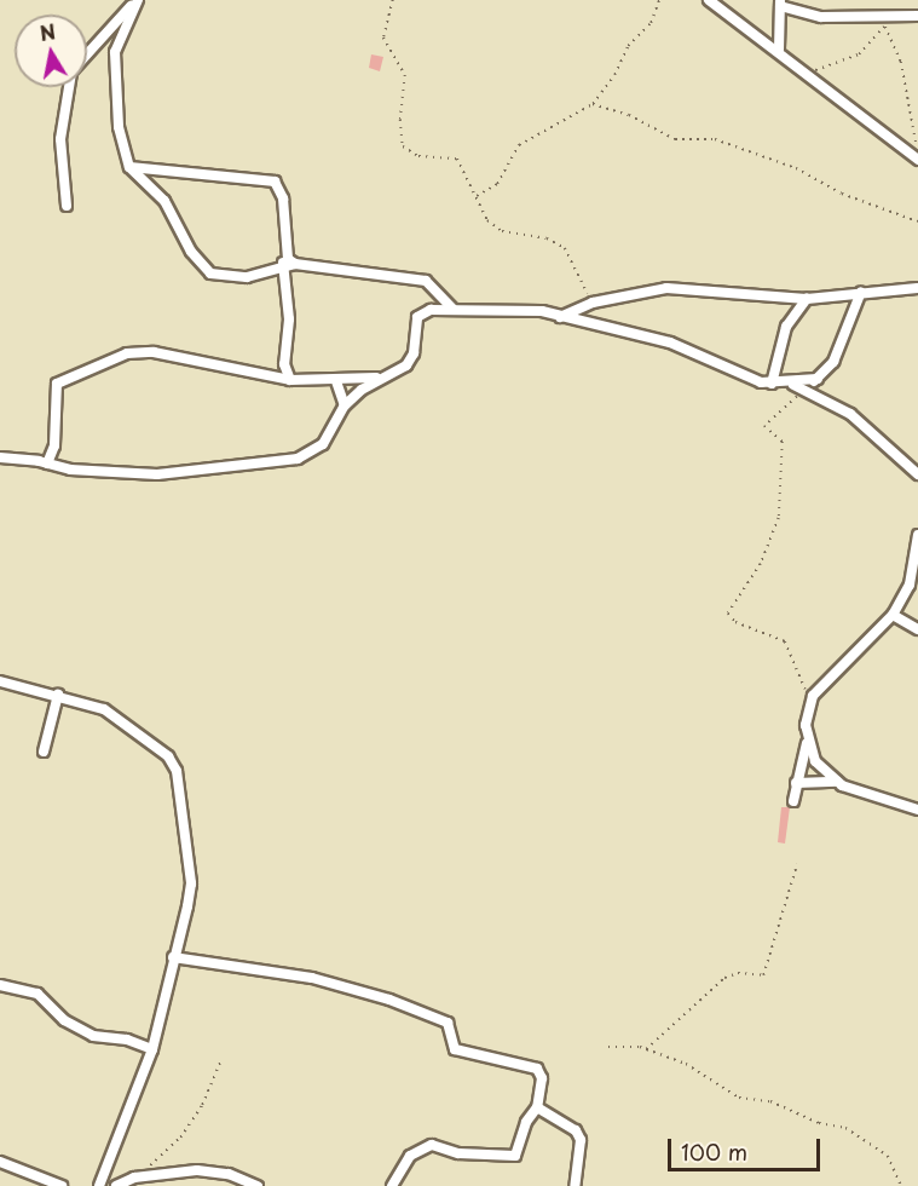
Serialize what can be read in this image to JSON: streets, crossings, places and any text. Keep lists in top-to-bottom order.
{
  "scale_bar": "100 m",
  "north": "top"
}
